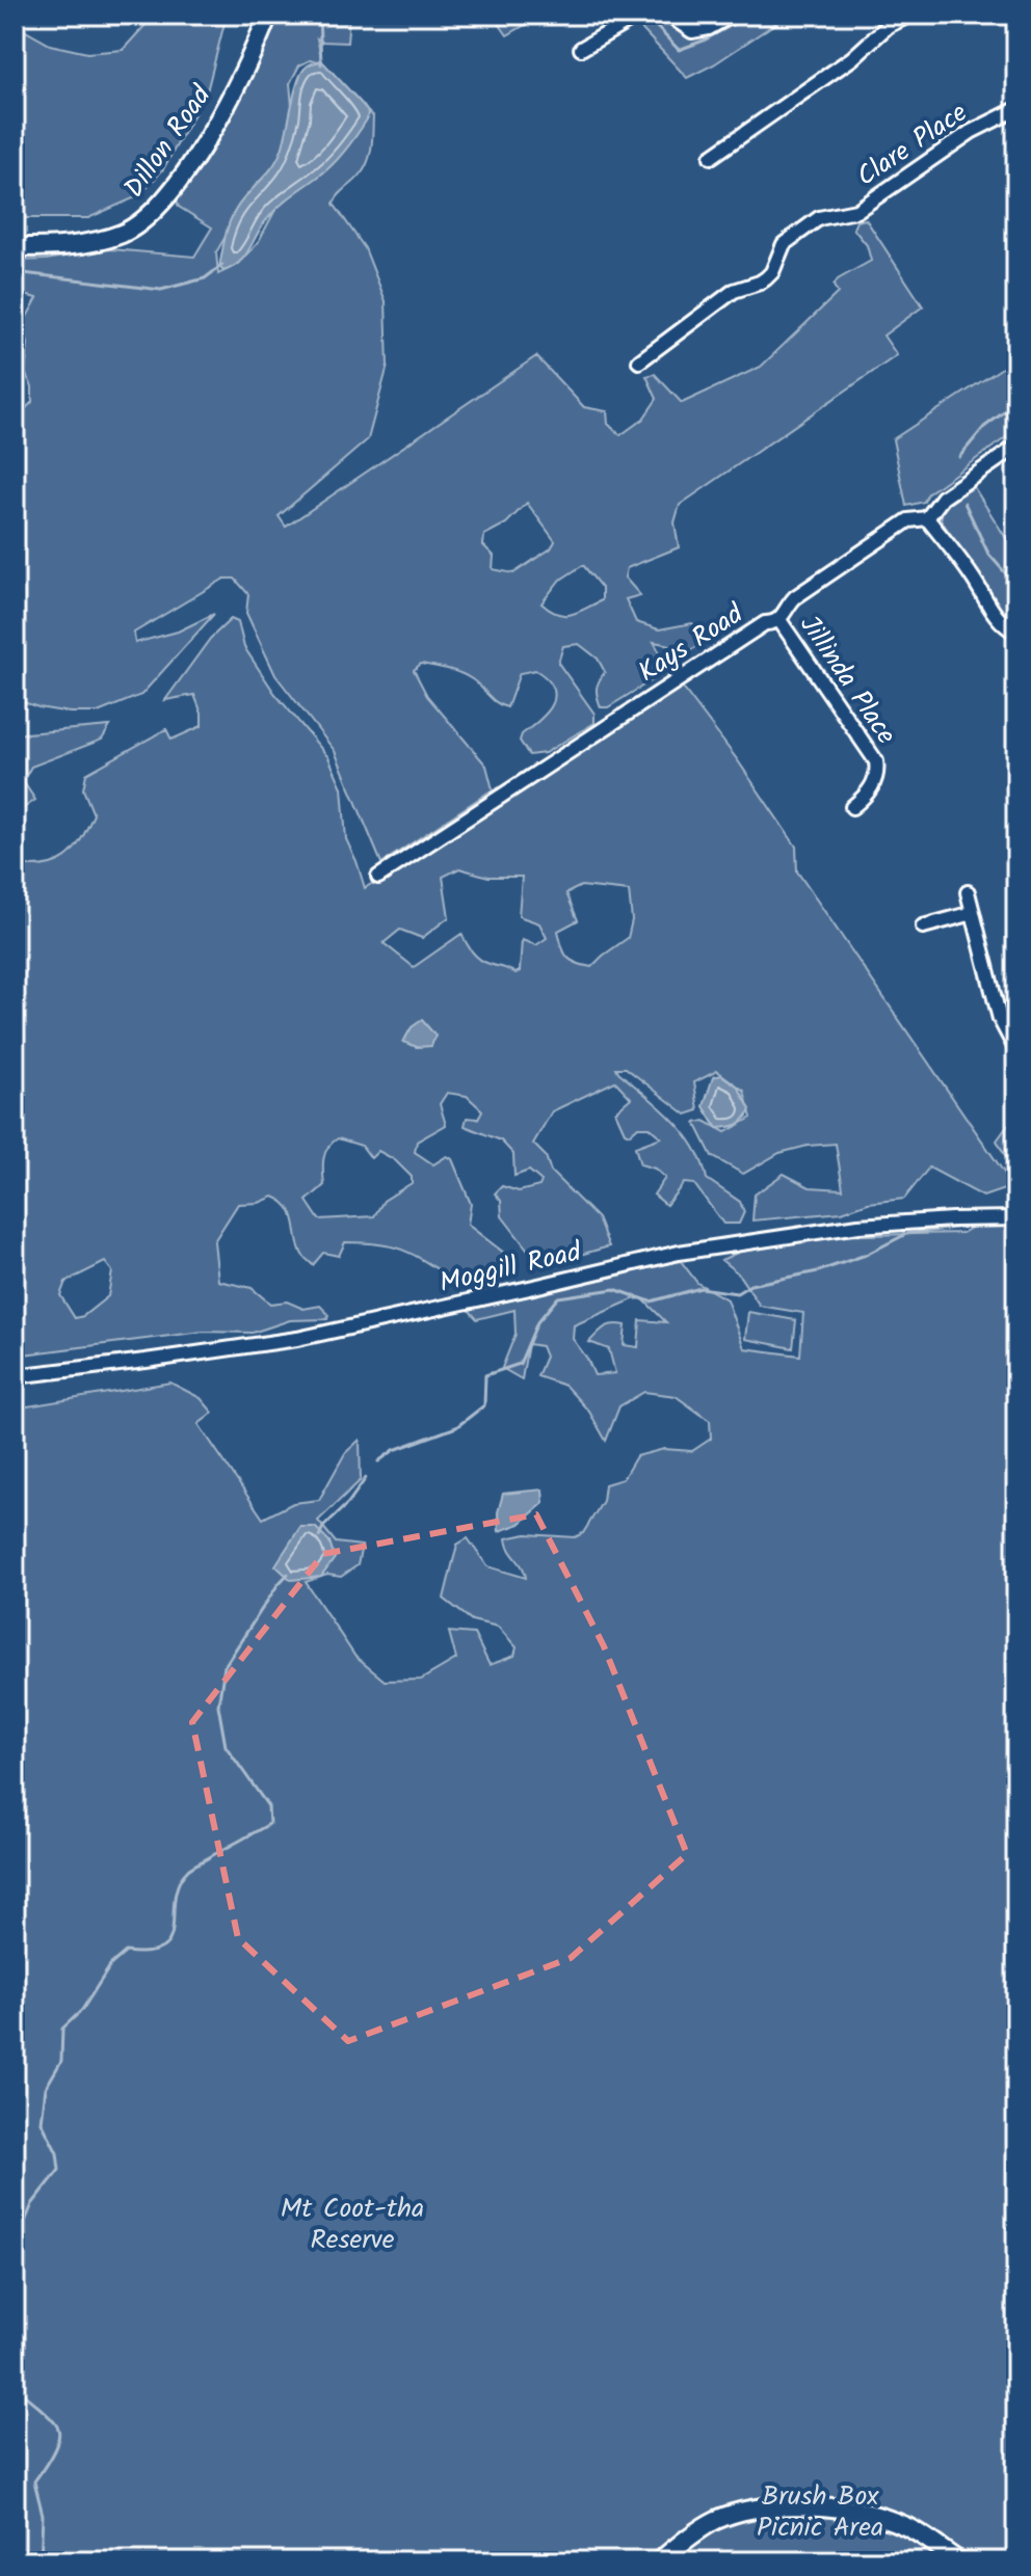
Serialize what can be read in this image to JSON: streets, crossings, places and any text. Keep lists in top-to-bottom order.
{
  "streets": {
    "main road": ["Dillon Road"],
    "street": [
      "Clare Place",
      "Kays Road",
      "Jillinda Place",
      "Moggill Road"
    ]
  },
  "crossings": [
    ["Kays Road", "Jillinda Place"]
  ],
  "parks": ["Mt Coot-tha Reserve", "Brush Box Picnic Area"]
}
